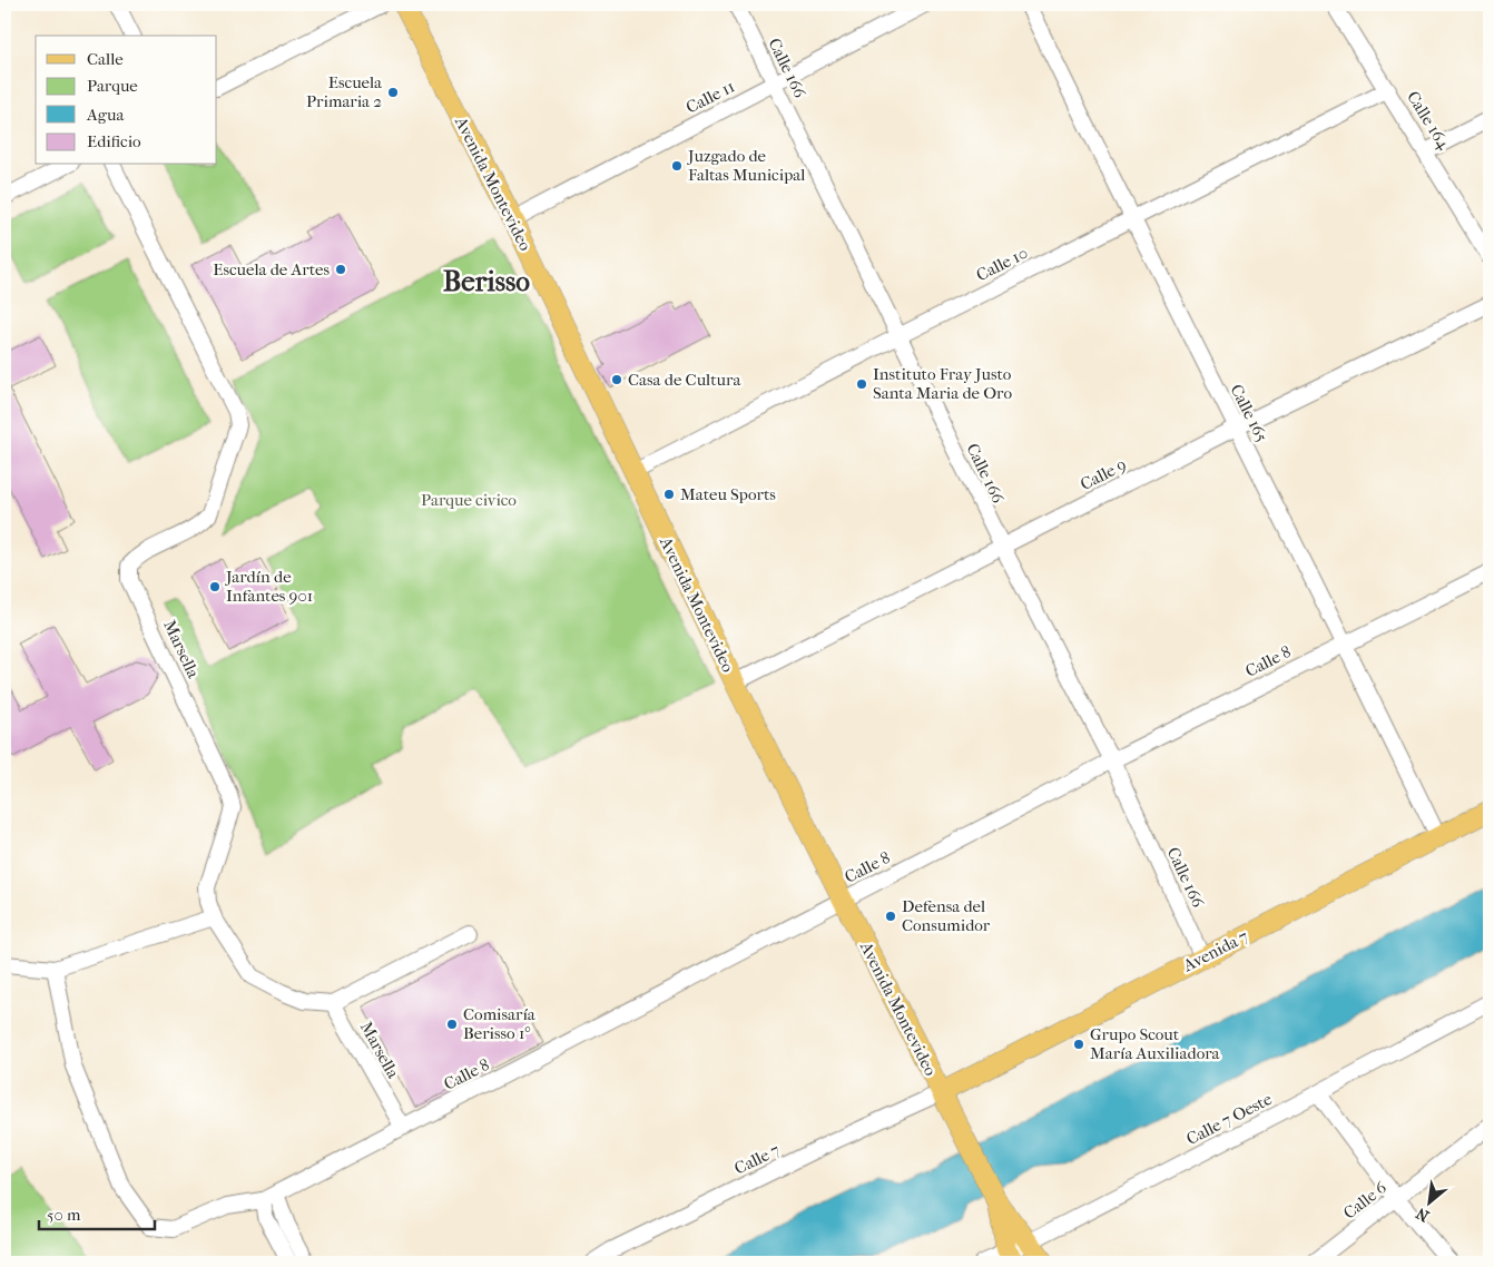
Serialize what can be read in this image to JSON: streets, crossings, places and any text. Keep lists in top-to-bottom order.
{
  "streets": {
    "main road": ["Avenida Montevideo", "Avenida 7"],
    "street": [
      "Calle 166",
      "Calle 11",
      "Calle 164",
      "Calle 10",
      "Calle 165",
      "Calle 9",
      "Marsella",
      "Calle 8",
      "Calle 7 Oeste",
      "Calle 7",
      "Calle 6"
    ]
  },
  "crossings": [
    ["Calle 166", "Calle 11"],
    ["Calle 166", "Calle 10"],
    ["Calle 166", "Calle 9"],
    ["Calle 166", "Calle 8"],
    ["Calle 166", "Avenida 7"],
    ["Calle 11", "Avenida Montevideo"],
    ["Calle 164", "Calle 10"],
    ["Avenida Montevideo", "Calle 10"],
    ["Avenida Montevideo", "Calle 9"],
    ["Avenida Montevideo", "Calle 8"],
    ["Avenida Montevideo", "Avenida 7"],
    ["Avenida Montevideo", "Calle 7 Oeste"],
    ["Avenida Montevideo", "Calle 7"],
    ["Calle 10", "Calle 165"],
    ["Calle 165", "Calle 9"],
    ["Calle 165", "Calle 8"],
    ["Calle 165", "Avenida 7"],
    ["Marsella", "Calle 8"],
    ["Avenida 7", "Calle 7"]
  ],
  "districts": ["Berisso"],
  "parks": ["Parque civico"],
  "places": [
    "Escuela Primaria 2",
    "Juzgado de Faltas Municipal",
    "Escuela de Artes",
    "Casa de Cultura",
    "Instituto Fray Justo Santa Maria de Oro",
    "Mateu Sports",
    "Jardín de Infantes 901",
    "Defensa del Consumidor",
    "Comisaría Berisso 1°",
    "Grupo Scout María Auxiliadora"
  ],
  "legend": [
    "Calle",
    "Parque",
    "Agua",
    "Edificio"
  ],
  "scale_bar": "50 m",
  "north": "bottom left"
}
